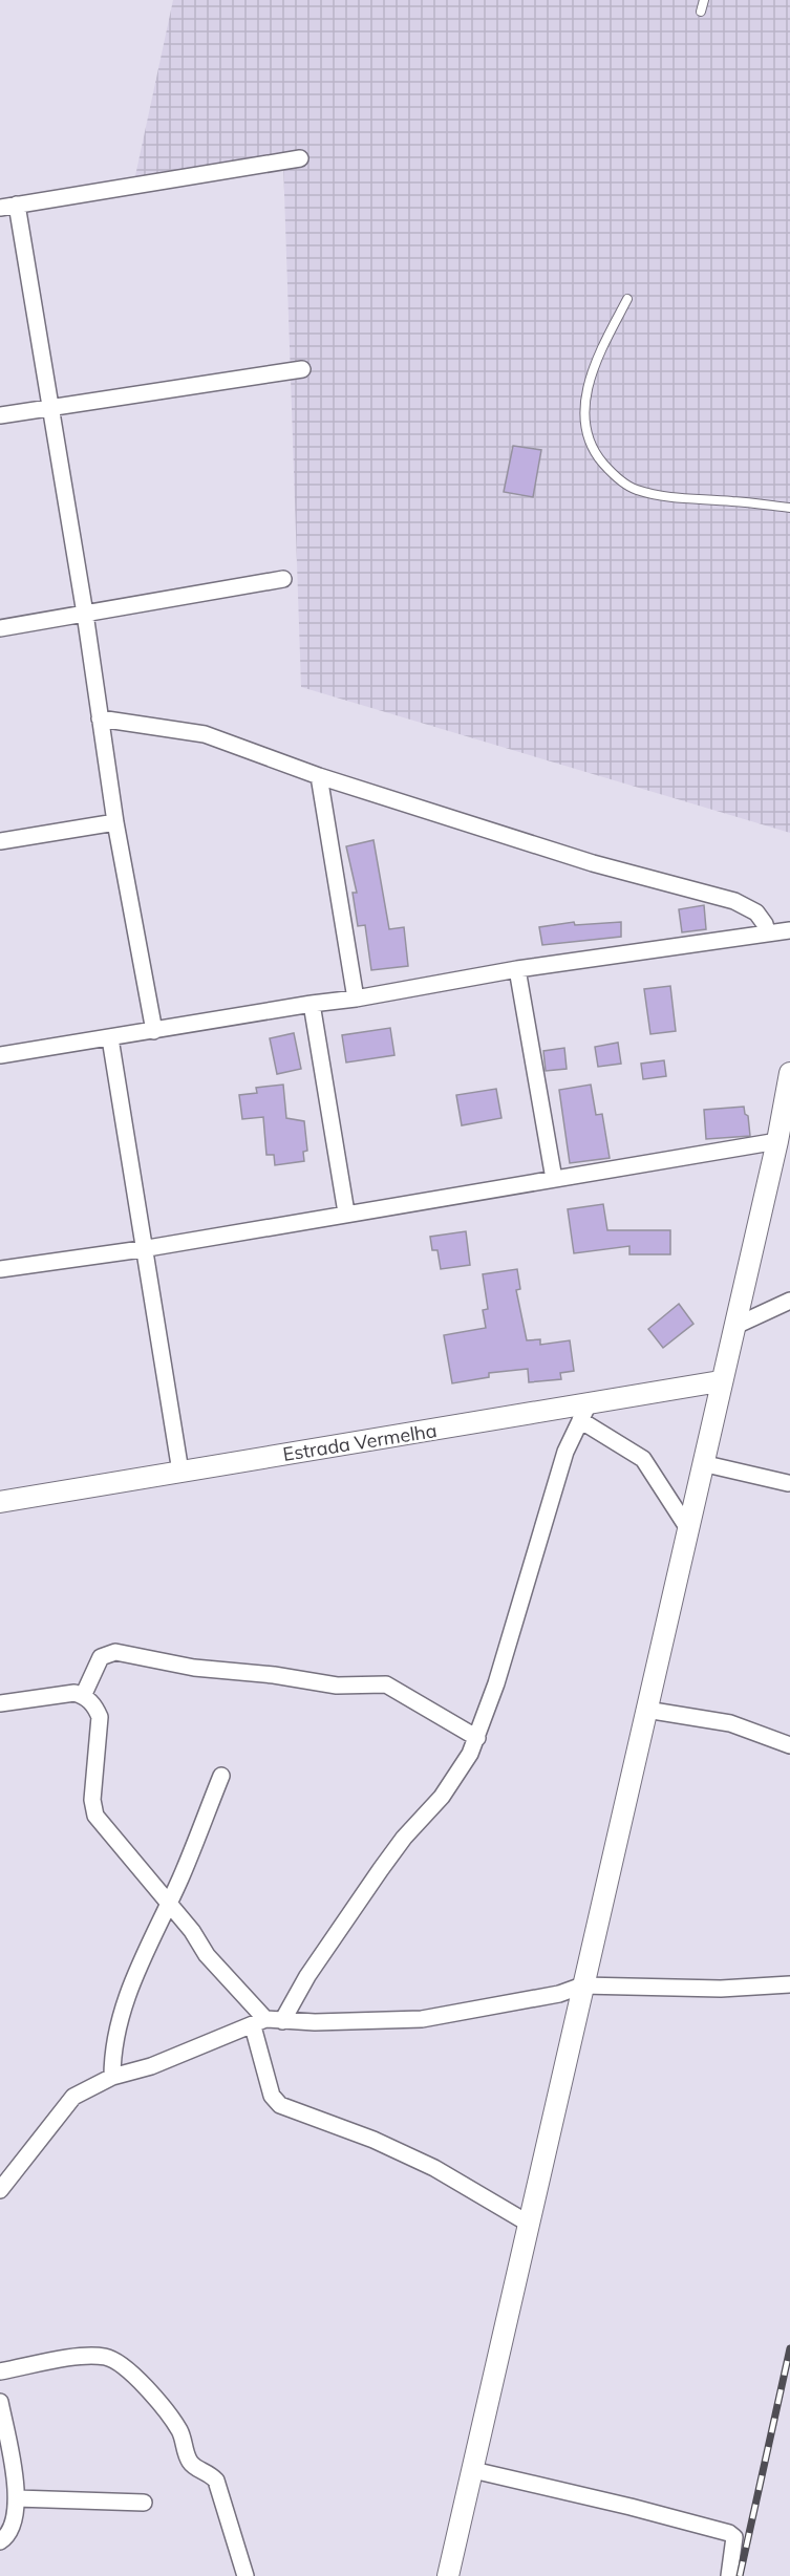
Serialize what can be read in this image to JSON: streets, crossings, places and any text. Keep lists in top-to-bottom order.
{
  "streets": {
    "street": ["Estrada Vermelha"]
  }
}
